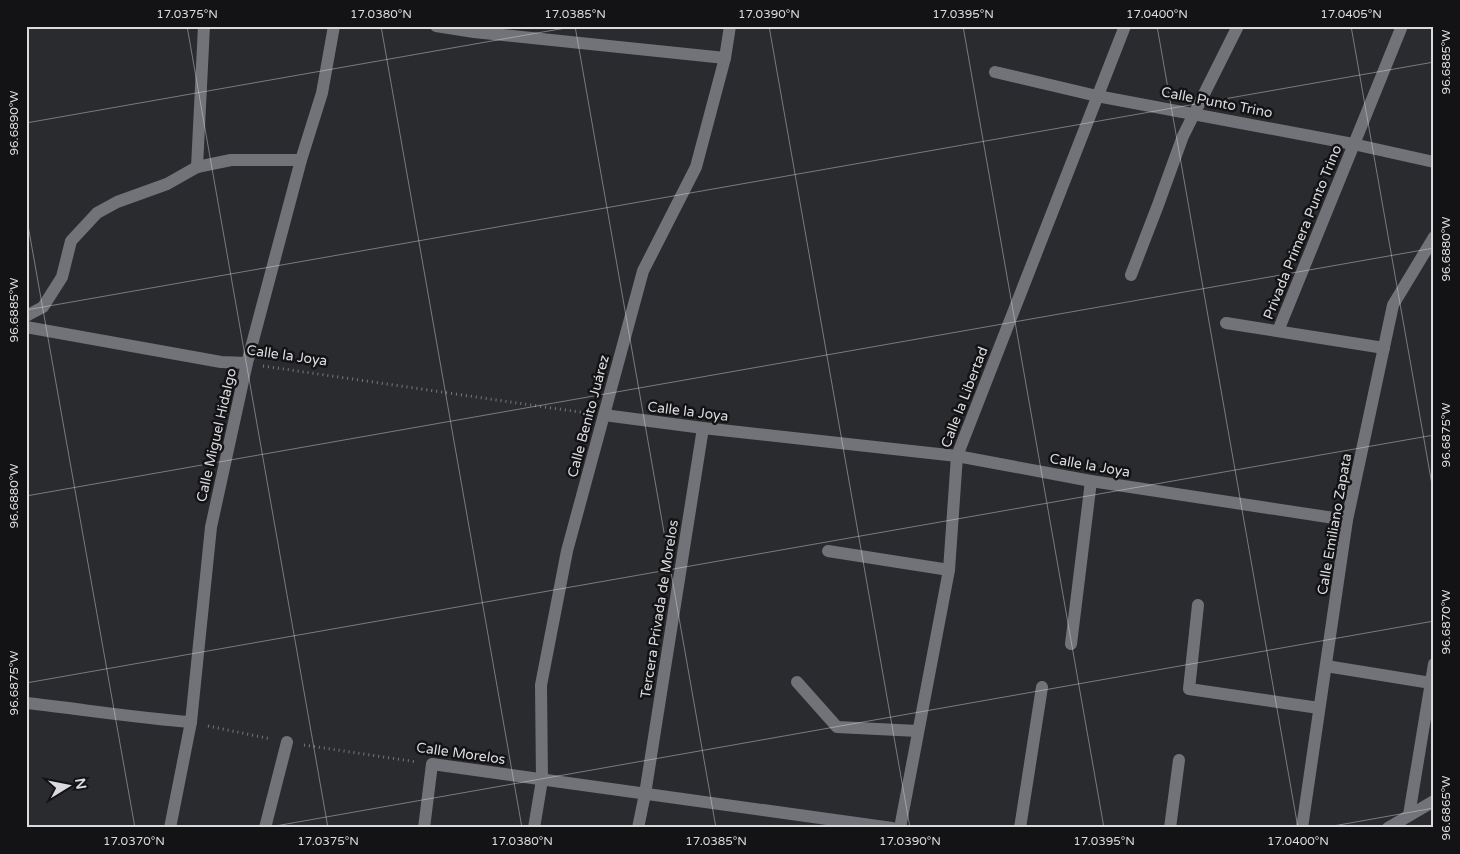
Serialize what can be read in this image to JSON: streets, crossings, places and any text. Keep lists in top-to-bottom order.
{
  "streets": {
    "street": [
      "Calle Punto Trino",
      "Privada Primera Punto Trino",
      "Calle la Joya",
      "Calle la Libertad",
      "Calle Benito Juárez",
      "Calle Miguel Hidalgo",
      "Calle Emiliano Zapata",
      "Tercera Privada de Morelos",
      "Calle Morelos"
    ]
  },
  "crossings": [
    ["Calle Punto Trino", "Privada Primera Punto Trino"],
    ["Calle Punto Trino", "Calle la Libertad"],
    ["Calle la Joya", "Calle la Libertad"],
    ["Calle la Joya", "Calle Benito Juárez"],
    ["Calle la Joya", "Calle Miguel Hidalgo"],
    ["Calle la Joya", "Calle Emiliano Zapata"],
    ["Calle la Joya", "Tercera Privada de Morelos"],
    ["Calle Benito Juárez", "Calle Morelos"],
    ["Calle Miguel Hidalgo", "Calle Morelos"],
    ["Tercera Privada de Morelos", "Calle Morelos"]
  ],
  "north": "right",
  "coordinates": [
    "17.0375°N",
    "17.0380°N",
    "17.0385°N",
    "17.0390°N",
    "17.0395°N",
    "17.0400°N",
    "17.0405°N",
    "96.6885°W",
    "96.6890°W",
    "96.6880°W",
    "96.6875°W",
    "96.6870°W",
    "96.6865°W",
    "17.0370°N"
  ]
}
